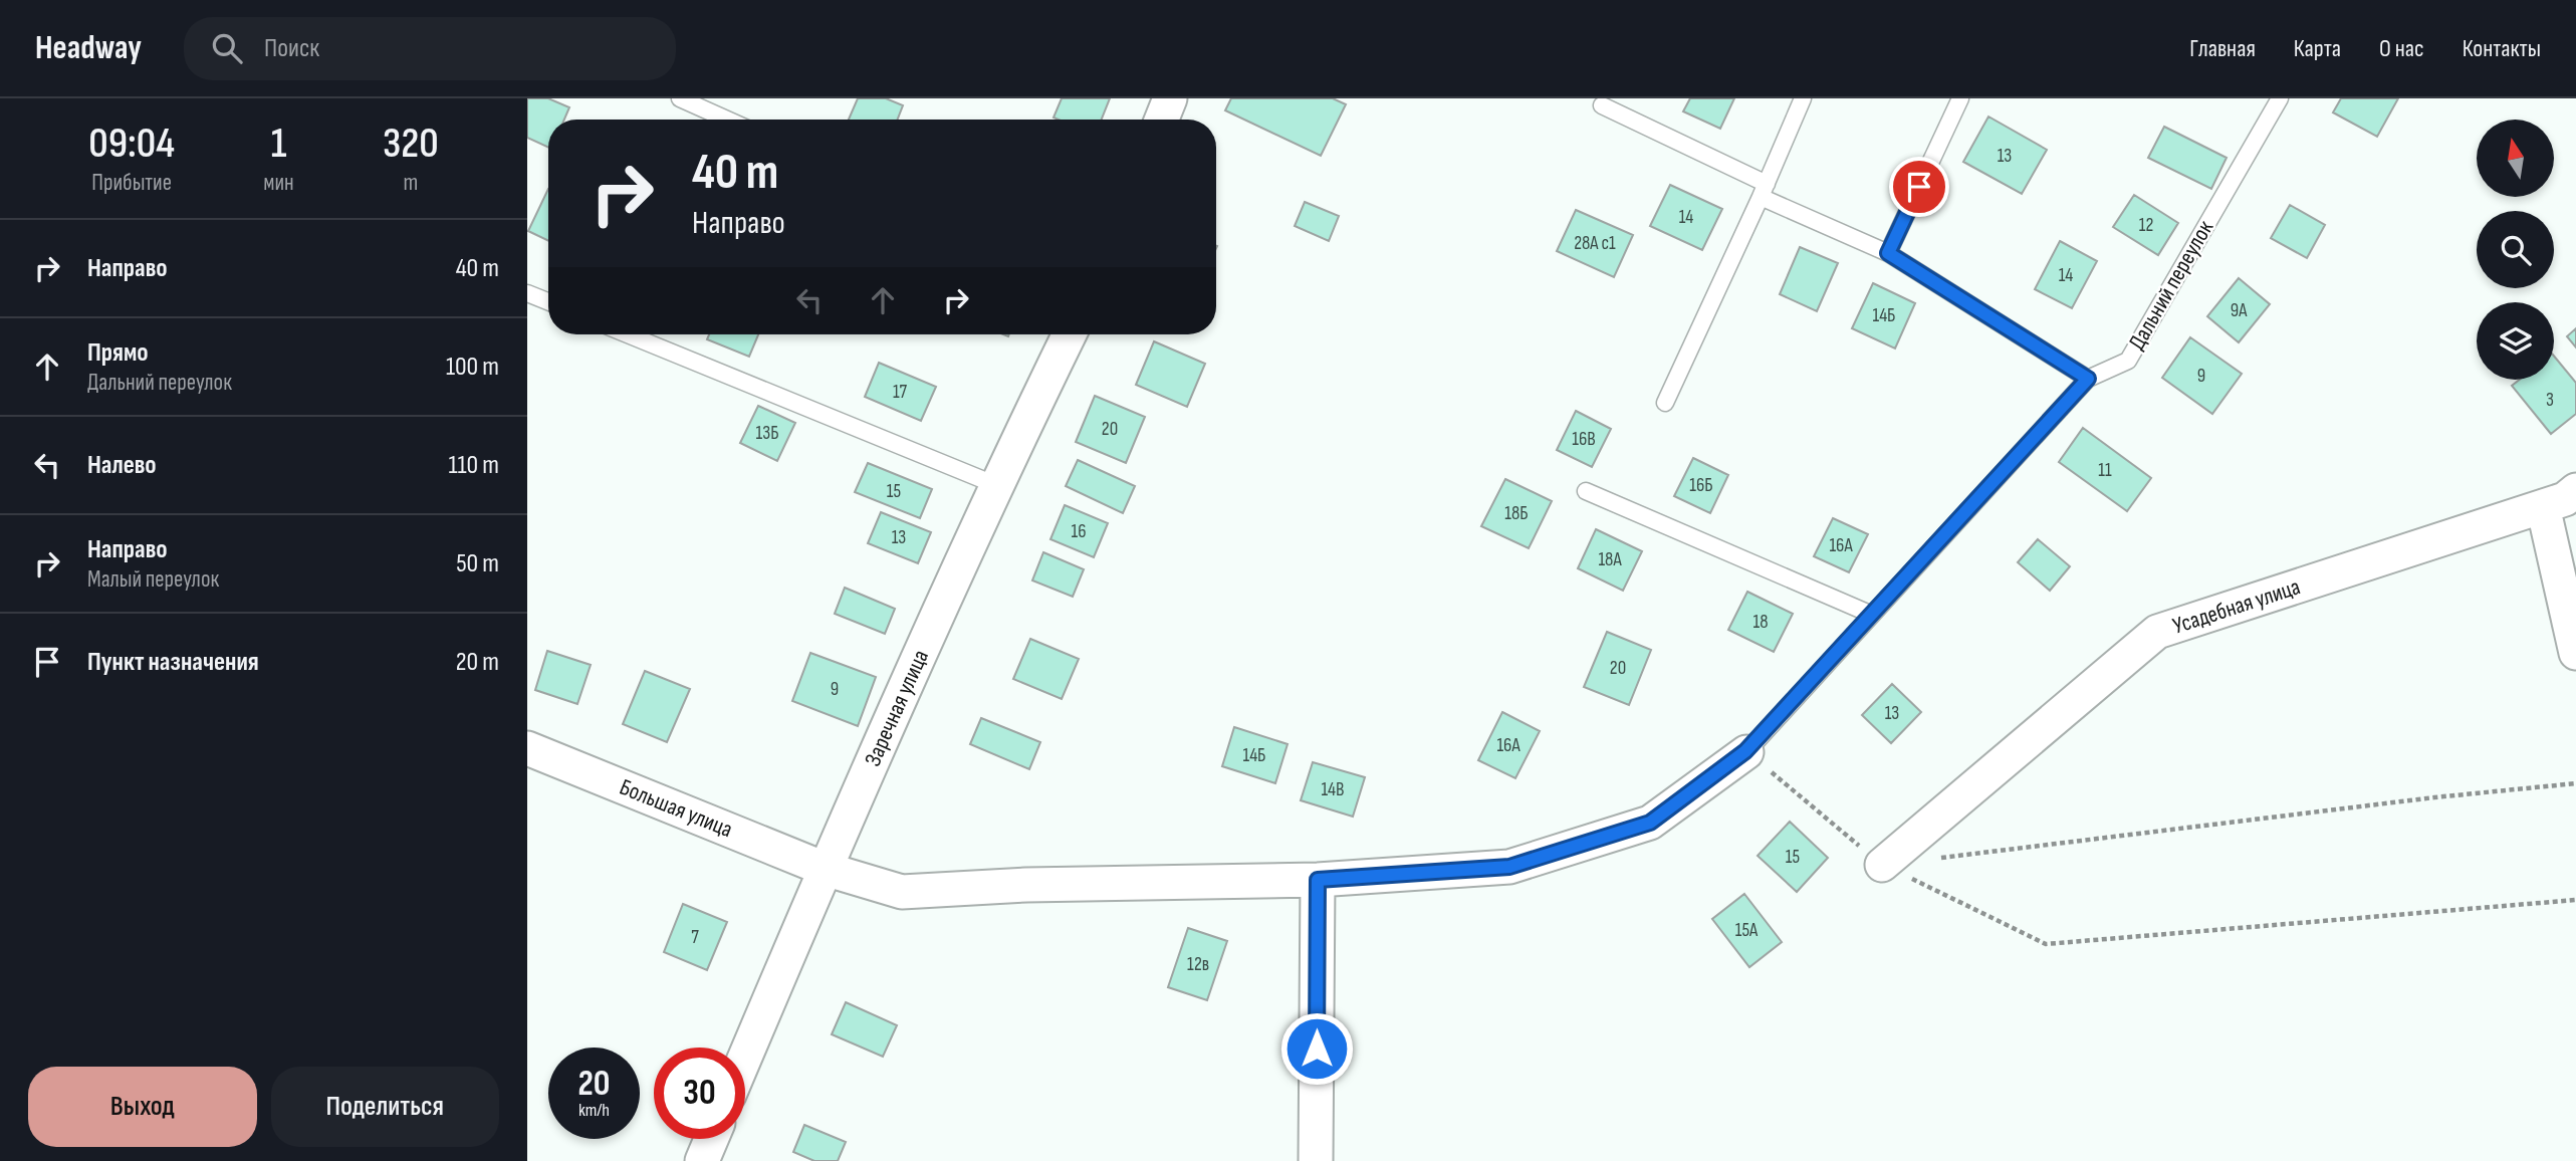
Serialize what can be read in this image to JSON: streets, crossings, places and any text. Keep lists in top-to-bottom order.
{
  "streets": {
    "street": ["Усадебная улица", "Заречная улица", "Большая улица"],
    "lane": ["Дальний переулок"]
  },
  "crossings": [
    ["Дальний переулок", "Большая улица"],
    ["Заречная улица", "Большая улица"]
  ],
  "house_numbers": [
    "13",
    "14",
    "12",
    "28А с1",
    "14",
    "9А",
    "14Б",
    "9",
    "17",
    "3",
    "20",
    "13Б",
    "16В",
    "11",
    "16Б",
    "15",
    "18Б",
    "16",
    "13",
    "16А",
    "18А",
    "18",
    "20",
    "9",
    "13",
    "16А",
    "14Б",
    "14В",
    "15",
    "15А",
    "7",
    "12в"
  ],
  "north": "top",
  "page": {
    "header": "Headway",
    "search": "Поиск",
    "nav": [
      "Главная",
      "Карта",
      "О нас",
      "Контакты"
    ],
    "eta": [
      "09:04",
      "Прибытие",
      "1",
      "мин",
      "320",
      "m"
    ],
    "turn": ["40 m", "Направо"],
    "list": [
      {
        "name": "Направо",
        "value": "40 m"
      },
      {
        "name": "Прямо",
        "note": "Дальний переулок",
        "value": "100 m"
      },
      {
        "name": "Налево",
        "value": "110 m"
      },
      {
        "name": "Направо",
        "note": "Малый переулок",
        "value": "50 m"
      },
      {
        "name": "Пункт назначения",
        "value": "20 m"
      }
    ],
    "speed": "20 km/h",
    "limit": "30",
    "buttons": ["Выход", "Поделиться"]
  }
}
